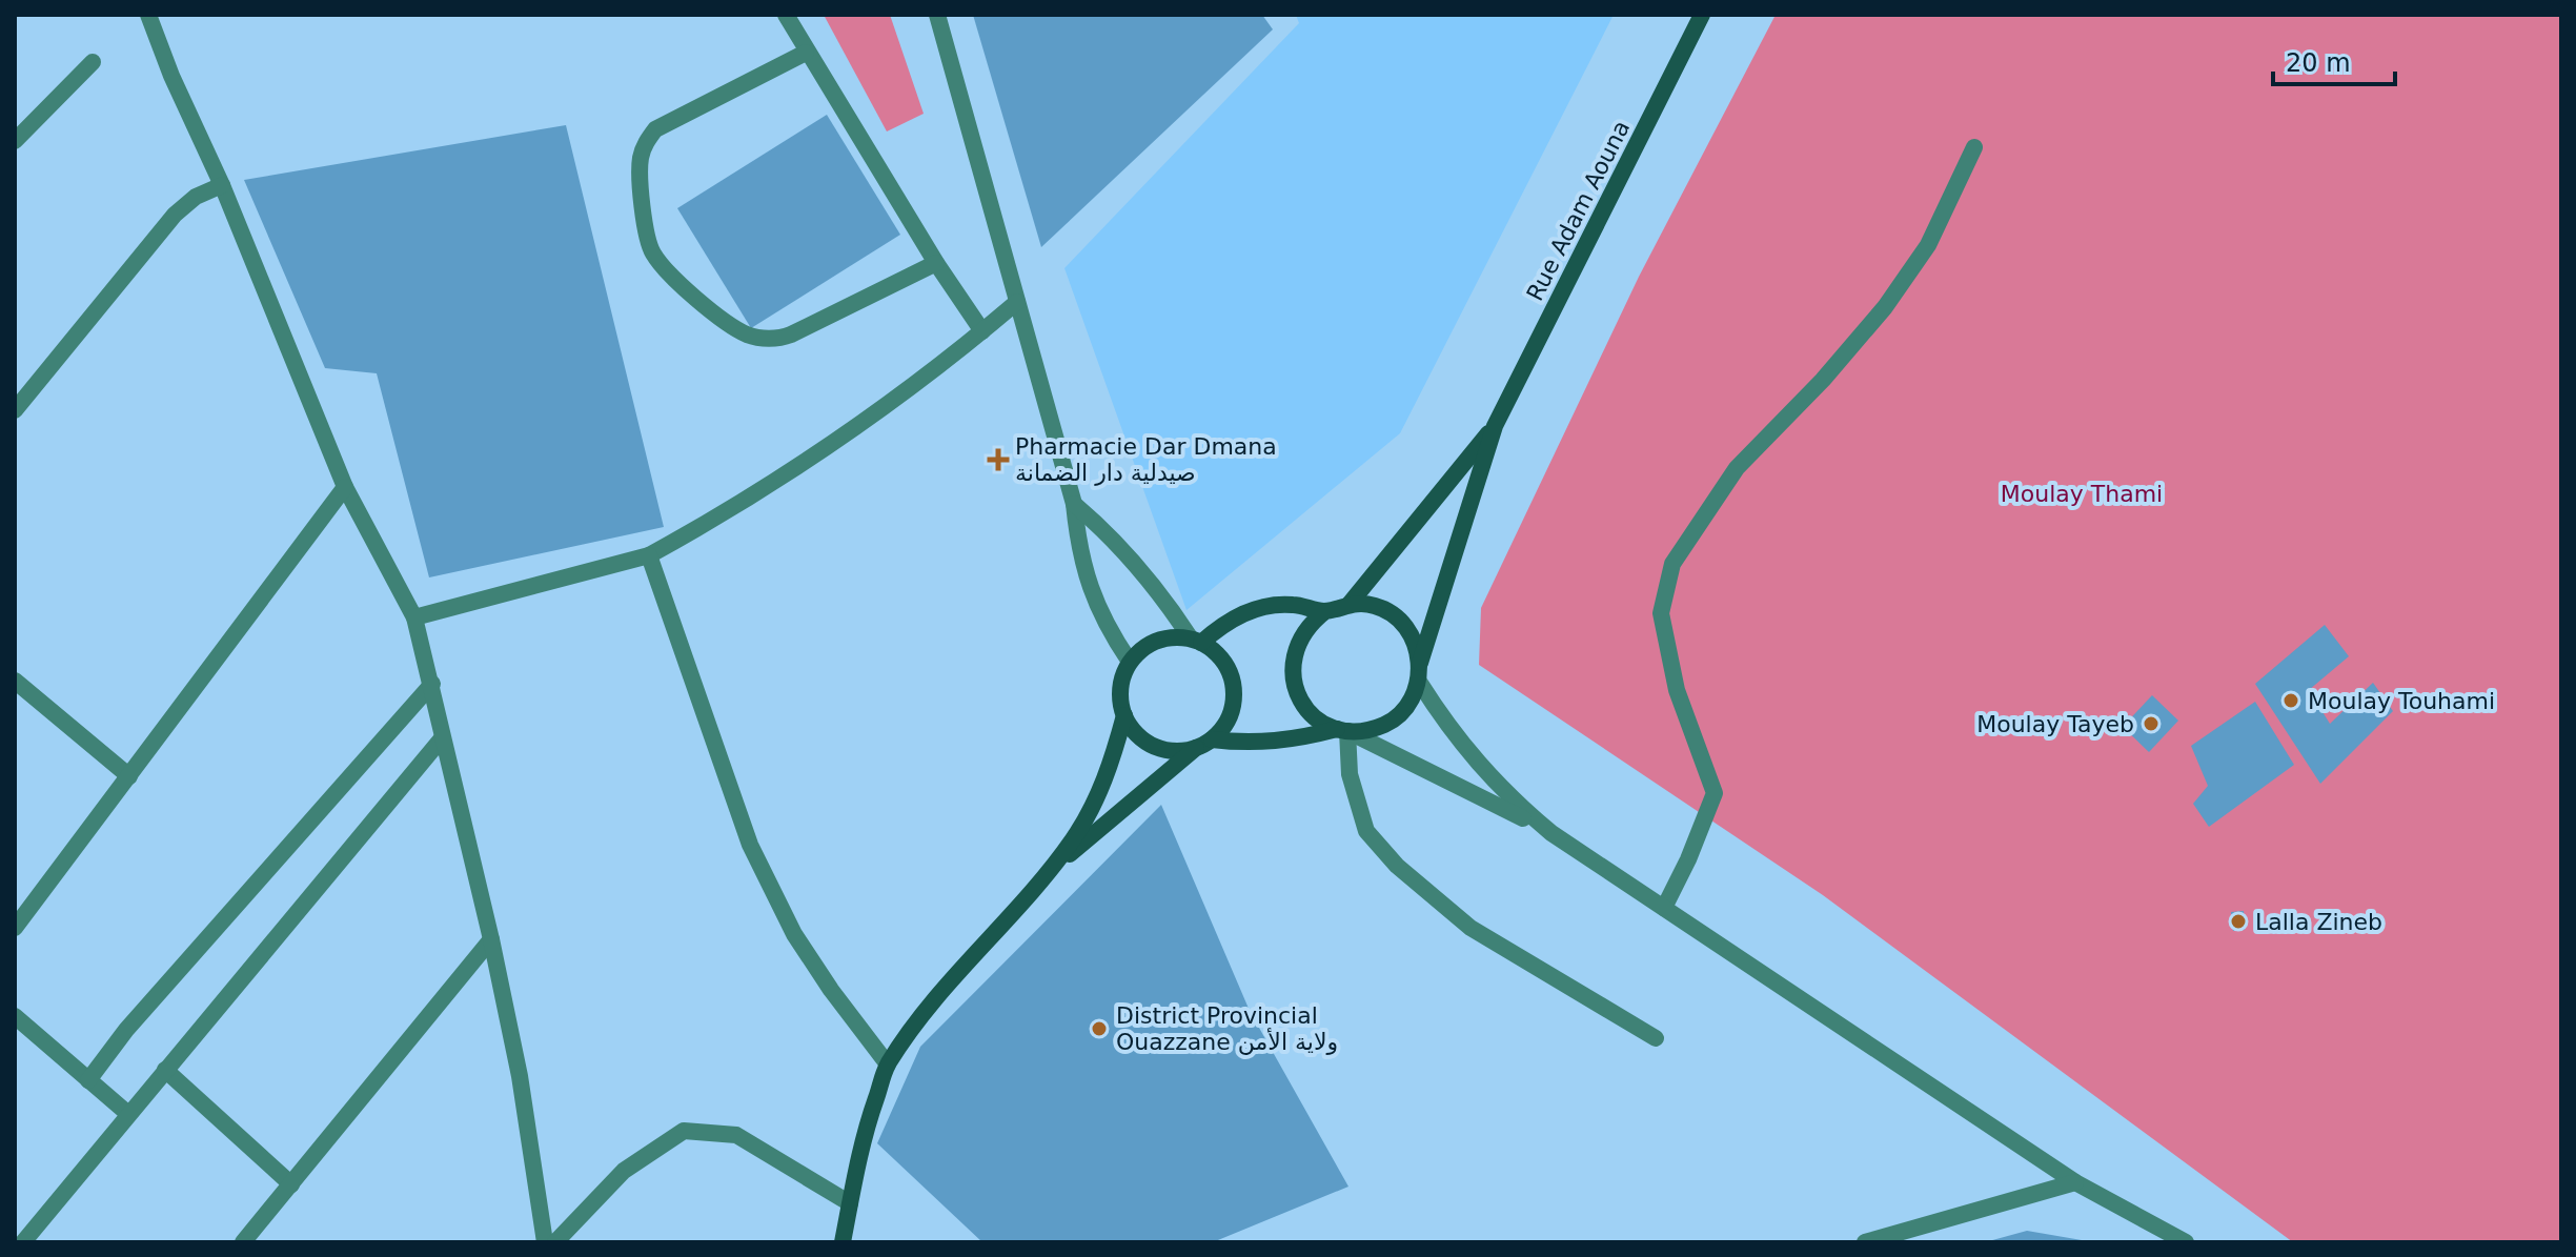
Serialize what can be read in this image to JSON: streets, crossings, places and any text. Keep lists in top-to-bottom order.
{
  "streets": {
    "main road": ["Rue Adam Aouna"]
  },
  "parks": ["Moulay Thami"],
  "places": {
    "health": ["Pharmacie Dar Dmana صيدلية دار الضمانة"],
    "other": [
      "Moulay Touhami",
      "Moulay Tayeb",
      "Lalla Zineb",
      "District Provincial Ouazzane ولاية الأمن"
    ]
  },
  "scale_bar": "20 m"
}
